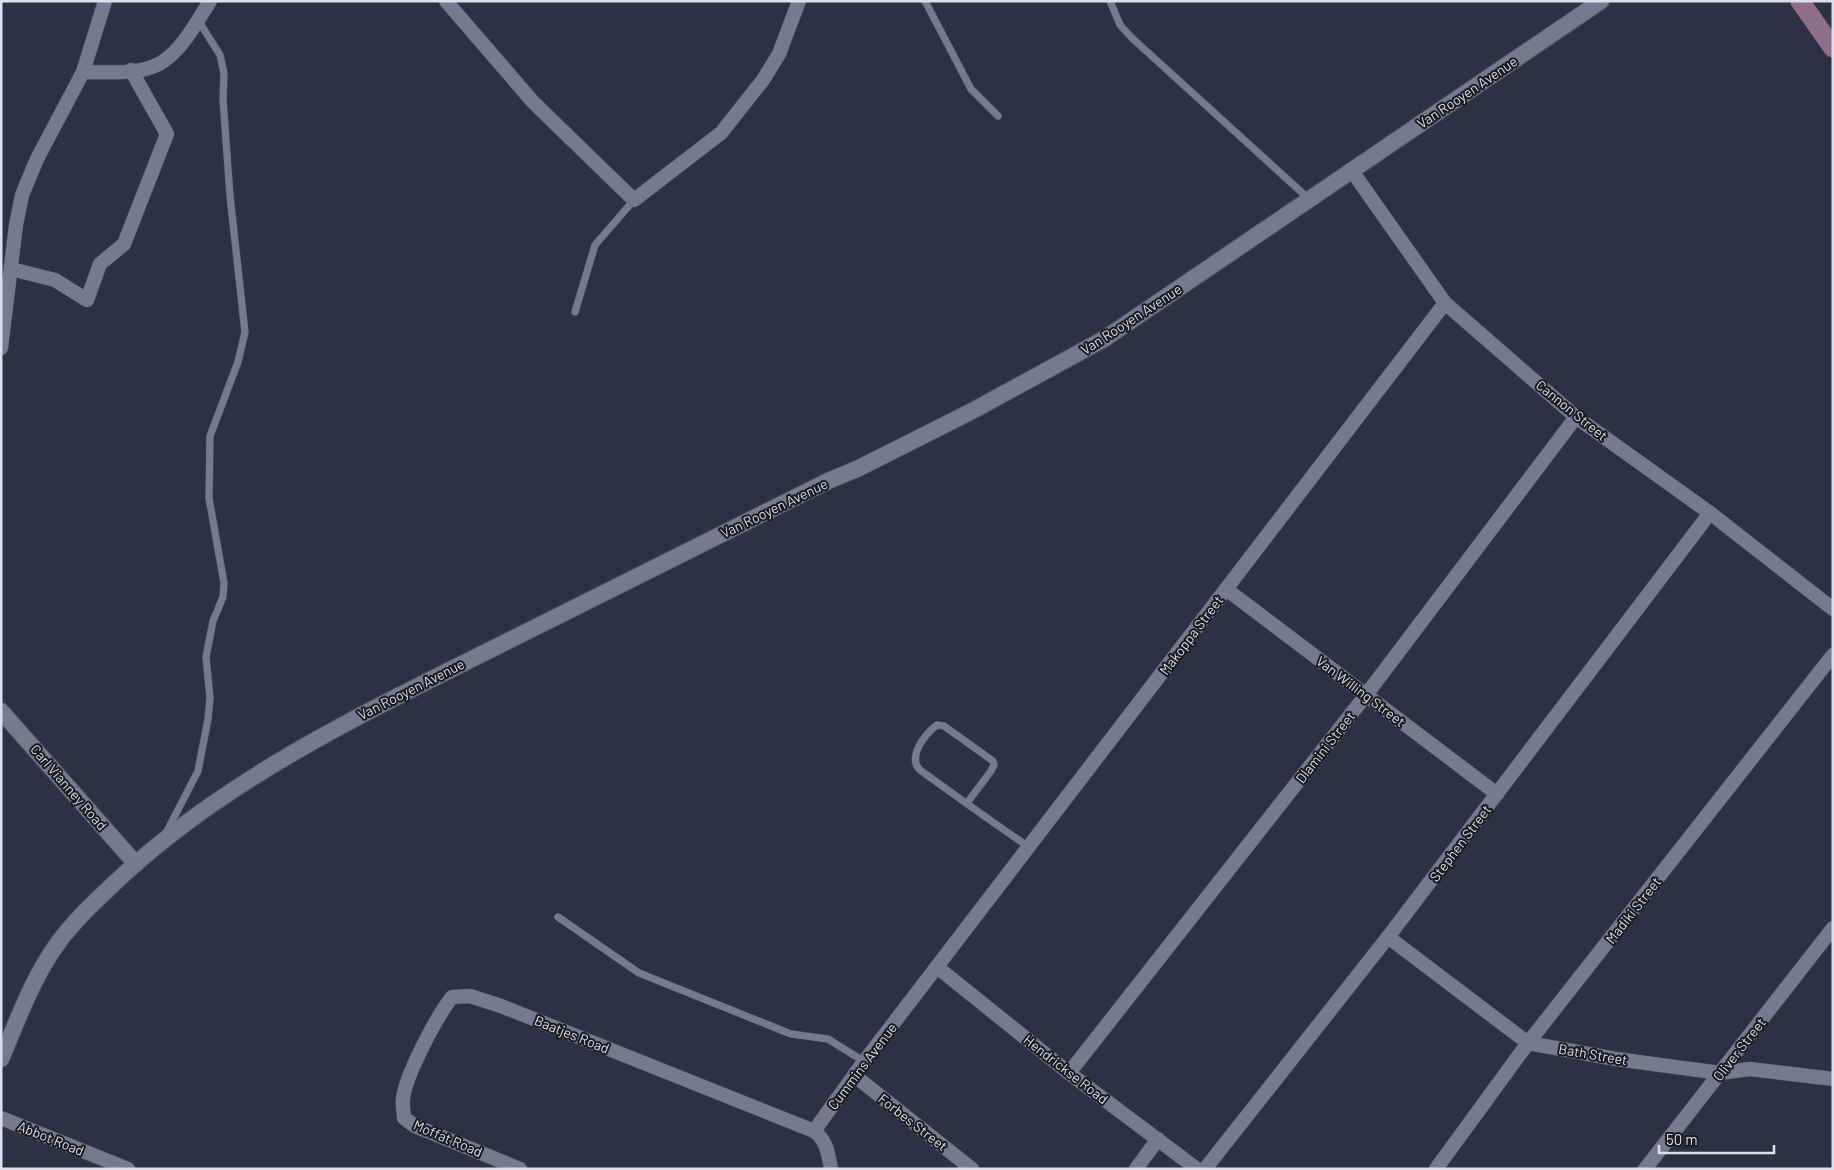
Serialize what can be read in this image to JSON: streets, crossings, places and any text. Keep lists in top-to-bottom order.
{
  "streets": {
    "street": [
      "Van Rooyen Avenue",
      "Cannon Street",
      "Makoppa Street",
      "Van Willing Street",
      "Dlamini Street",
      "Carl Vianney Road",
      "Stephen Street",
      "Madiki Street",
      "Baatjes Road",
      "Oliver Street",
      "Bath Street",
      "Cummins Avenue",
      "Hendrickse Road",
      "Forbes Street",
      "Abbot Road",
      "Moffat Road"
    ]
  },
  "crossings": [
    ["Van Rooyen Avenue", "Cannon Street"],
    ["Van Rooyen Avenue", "Carl Vianney Road"],
    ["Cannon Street", "Makoppa Street"],
    ["Cannon Street", "Dlamini Street"],
    ["Cannon Street", "Stephen Street"],
    ["Makoppa Street", "Van Willing Street"],
    ["Makoppa Street", "Cummins Avenue"],
    ["Makoppa Street", "Hendrickse Road"],
    ["Van Willing Street", "Dlamini Street"],
    ["Van Willing Street", "Stephen Street"],
    ["Dlamini Street", "Hendrickse Road"],
    ["Stephen Street", "Bath Street"],
    ["Madiki Street", "Bath Street"],
    ["Baatjes Road", "Cummins Avenue"],
    ["Baatjes Road", "Moffat Road"],
    ["Oliver Street", "Bath Street"],
    ["Cummins Avenue", "Hendrickse Road"],
    ["Cummins Avenue", "Forbes Street"]
  ],
  "scale_bar": "50 m"
}
